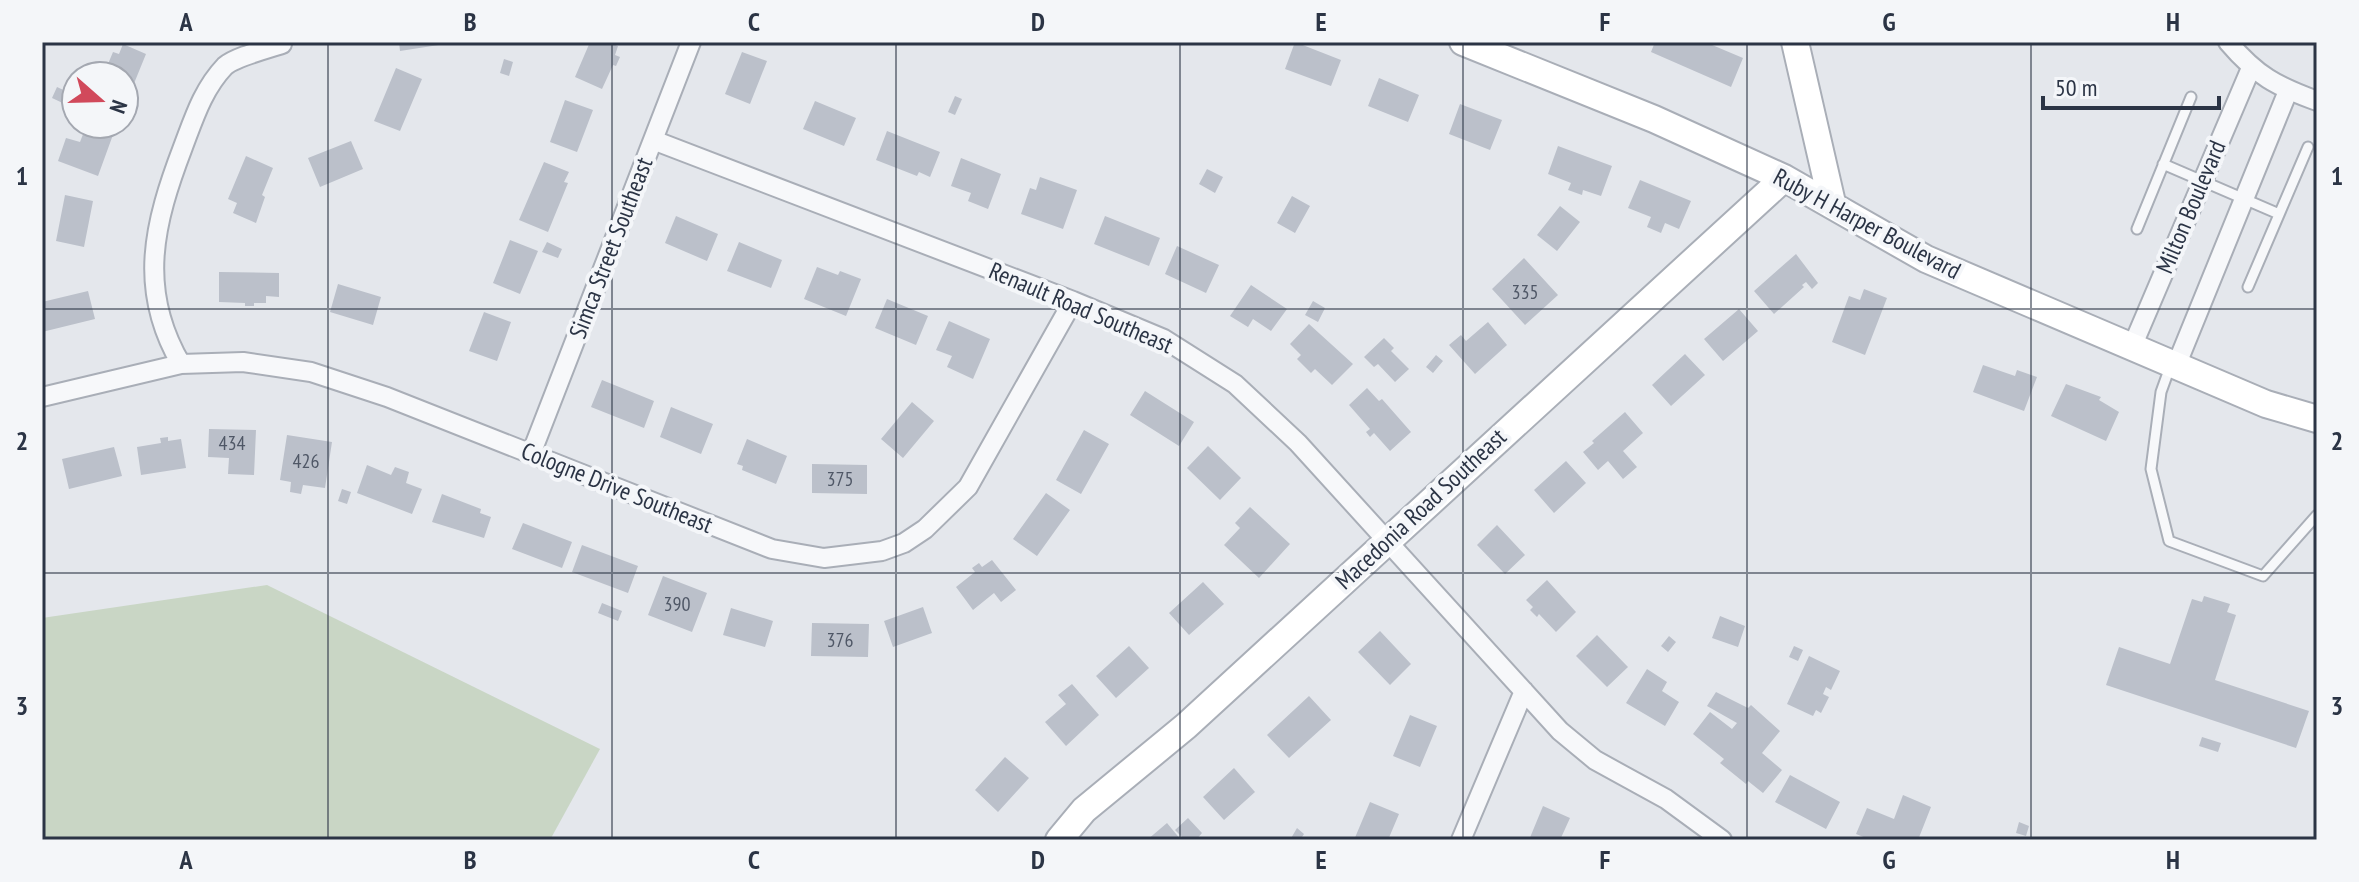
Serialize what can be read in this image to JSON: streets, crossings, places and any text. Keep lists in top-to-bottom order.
{
  "streets": {
    "street": [
      "Milton Boulevard",
      "Ruby H Harper Boulevard",
      "Simca Street Southeast",
      "Renault Road Southeast",
      "Cologne Drive Southeast",
      "Macedonia Road Southeast"
    ]
  },
  "crossings": [
    ["Milton Boulevard", "Ruby H Harper Boulevard"],
    ["Ruby H Harper Boulevard", "Macedonia Road Southeast"],
    ["Simca Street Southeast", "Renault Road Southeast"],
    ["Simca Street Southeast", "Cologne Drive Southeast"],
    ["Renault Road Southeast", "Cologne Drive Southeast"],
    ["Renault Road Southeast", "Macedonia Road Southeast"]
  ],
  "house_numbers": [
    "335",
    "434",
    "426",
    "375",
    "390",
    "376"
  ],
  "scale_bar": "50 m",
  "north": "right",
  "grid": {
    "columns": [
      "A",
      "B",
      "C",
      "D",
      "E",
      "F",
      "G",
      "H"
    ],
    "rows": ["1", "2", "3"]
  }
}
